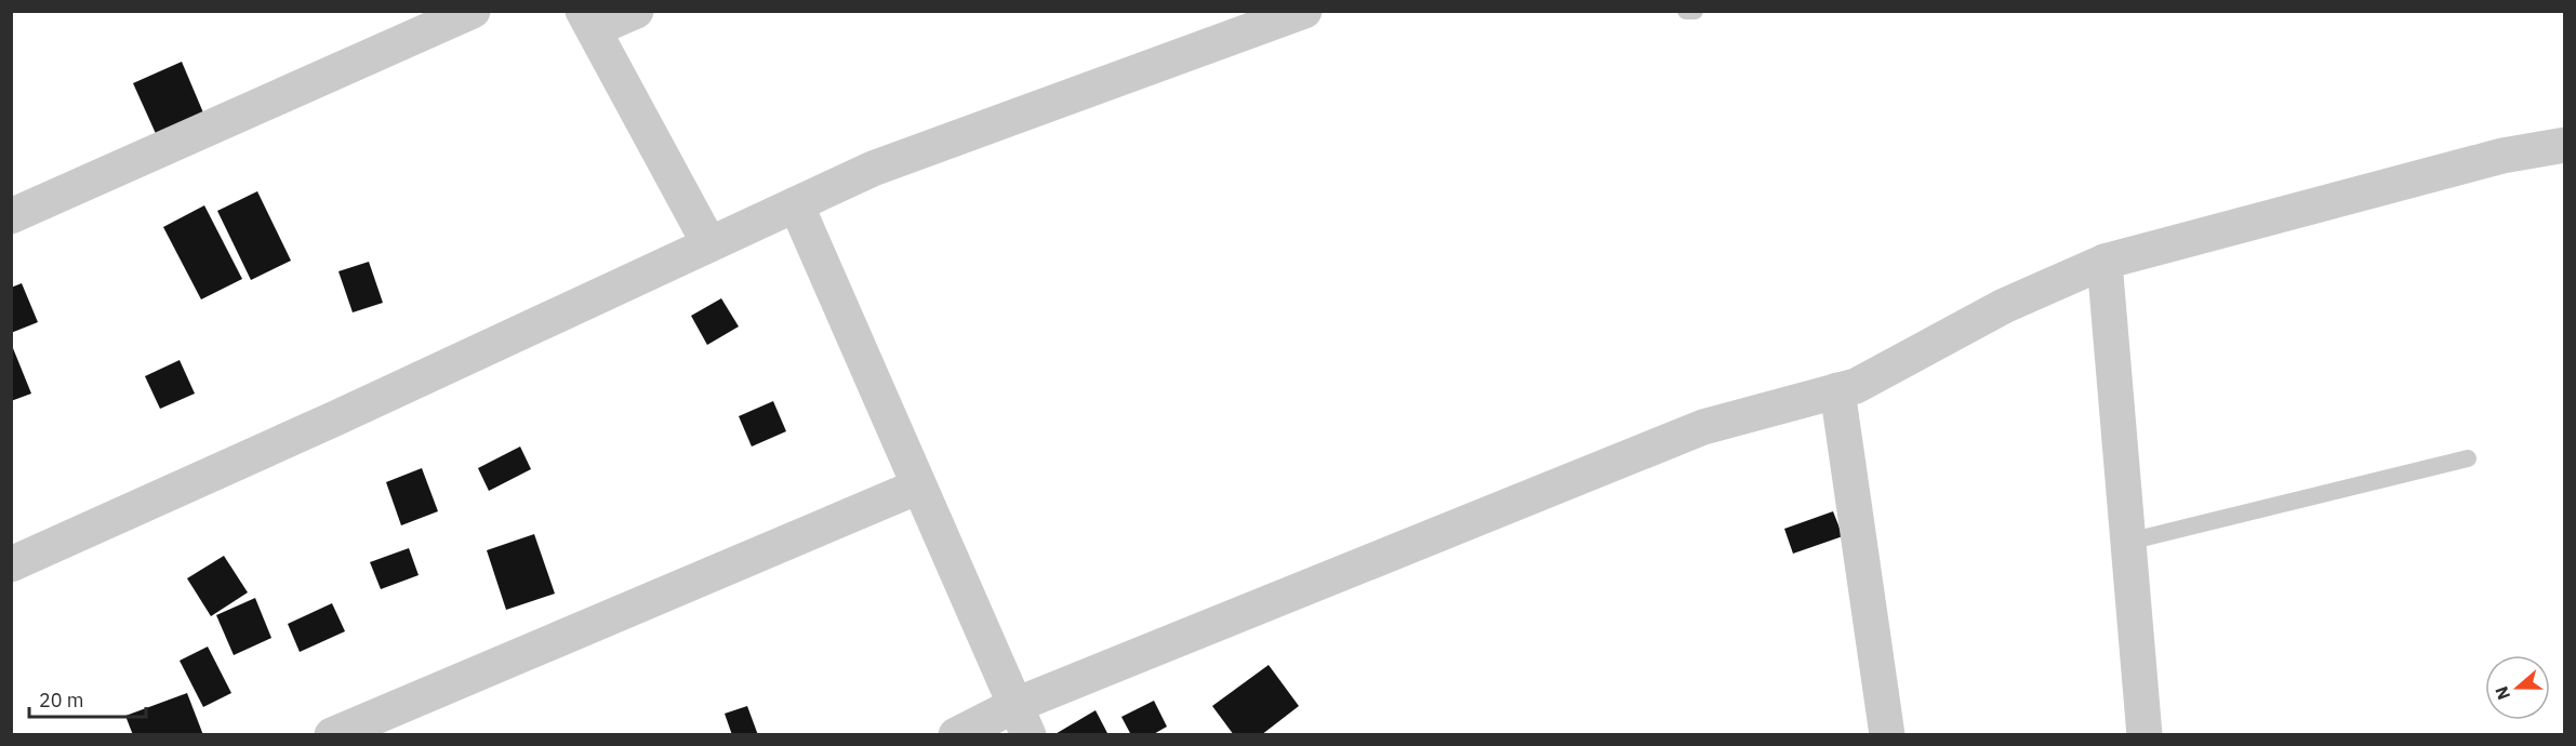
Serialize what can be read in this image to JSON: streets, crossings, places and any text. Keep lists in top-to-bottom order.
{
  "scale_bar": "20 m",
  "north": "left"
}
